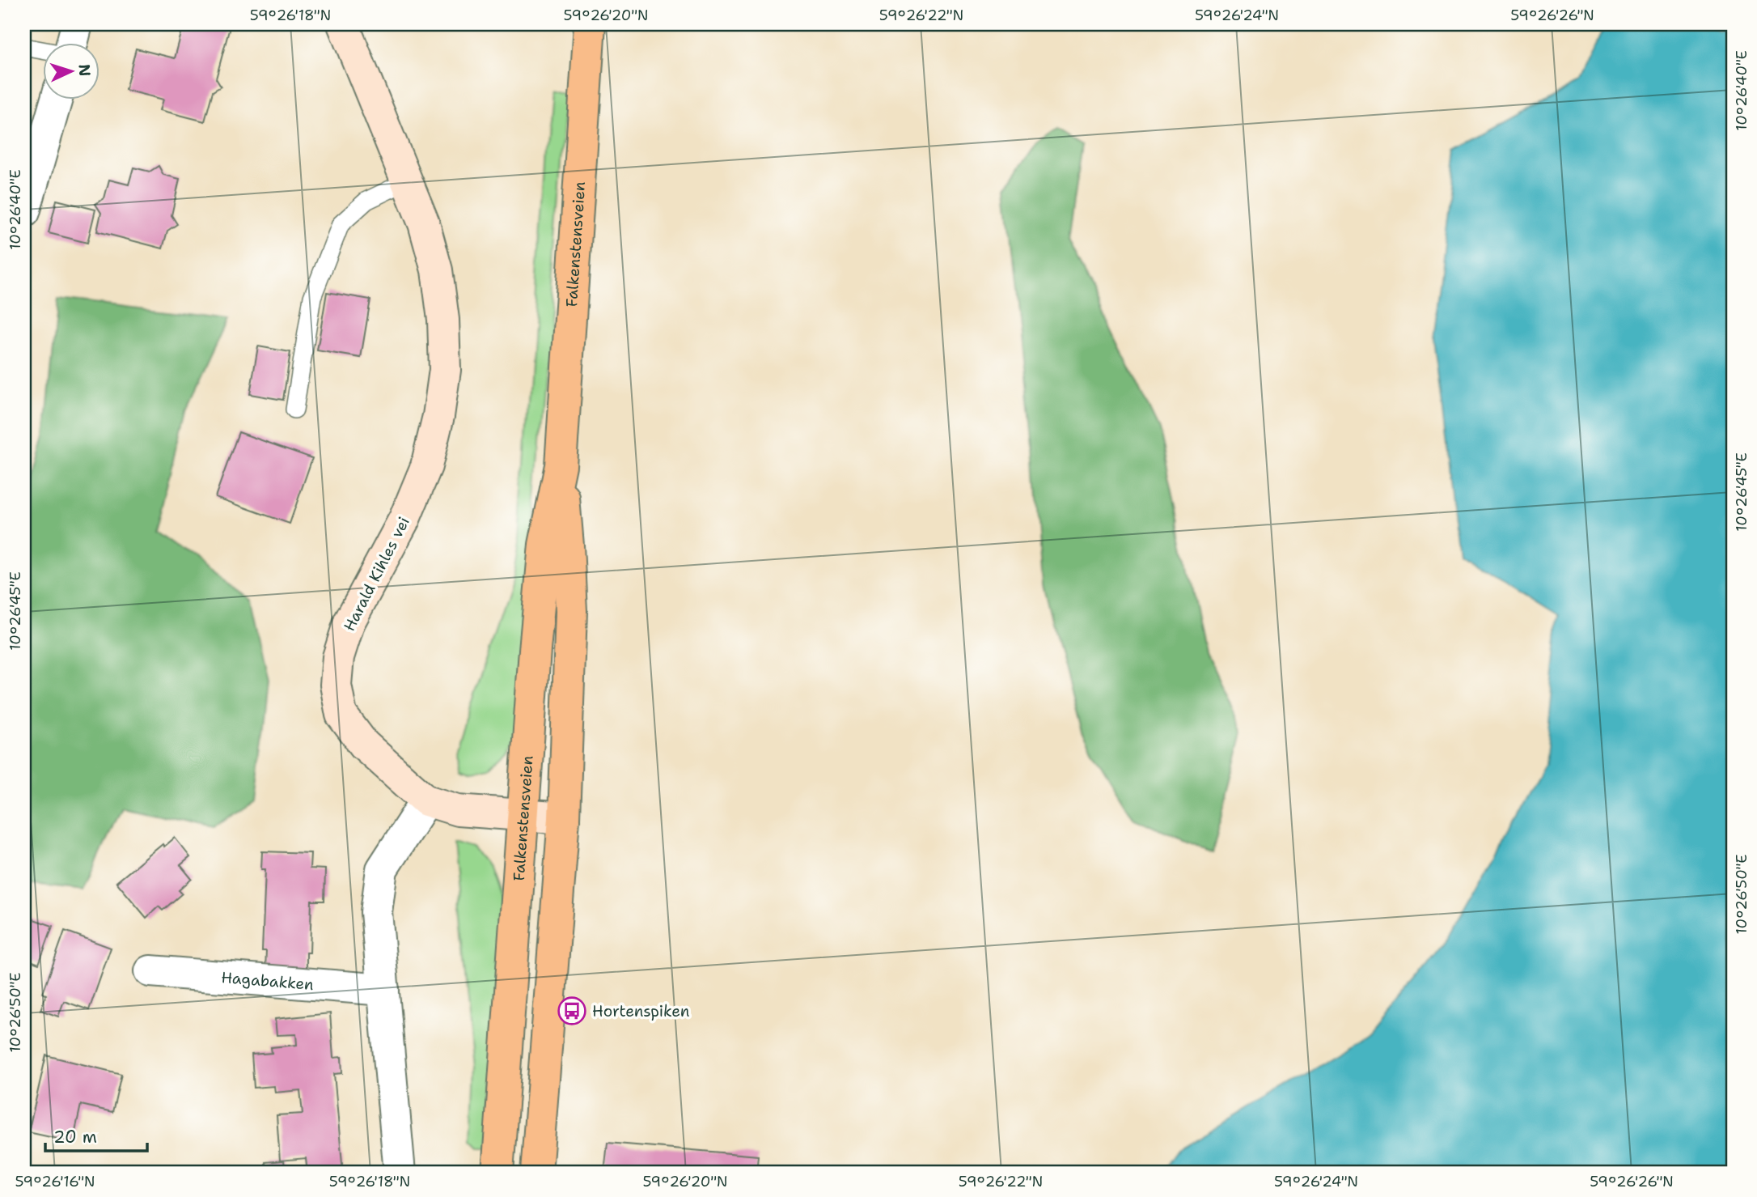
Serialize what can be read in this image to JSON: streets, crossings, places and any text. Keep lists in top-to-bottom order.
{
  "streets": {
    "main road": ["Falkenstensveien"],
    "street": ["Harald Kihles vei", "Hagabakken"]
  },
  "crossings": [
    ["Falkenstensveien", "Harald Kihles vei"]
  ],
  "places": {
    "bus stop": ["Hortenspiken"]
  },
  "scale_bar": "20 m",
  "north": "right",
  "coordinates": [
    "59°26'18\"N",
    "59°26'20\"N",
    "59°26'22\"N",
    "59°26'24\"N",
    "59°26'26\"N",
    "10°26'40\"E",
    "10°26'45\"E",
    "10°26'50\"E",
    "59°26'16\"N"
  ]
}
